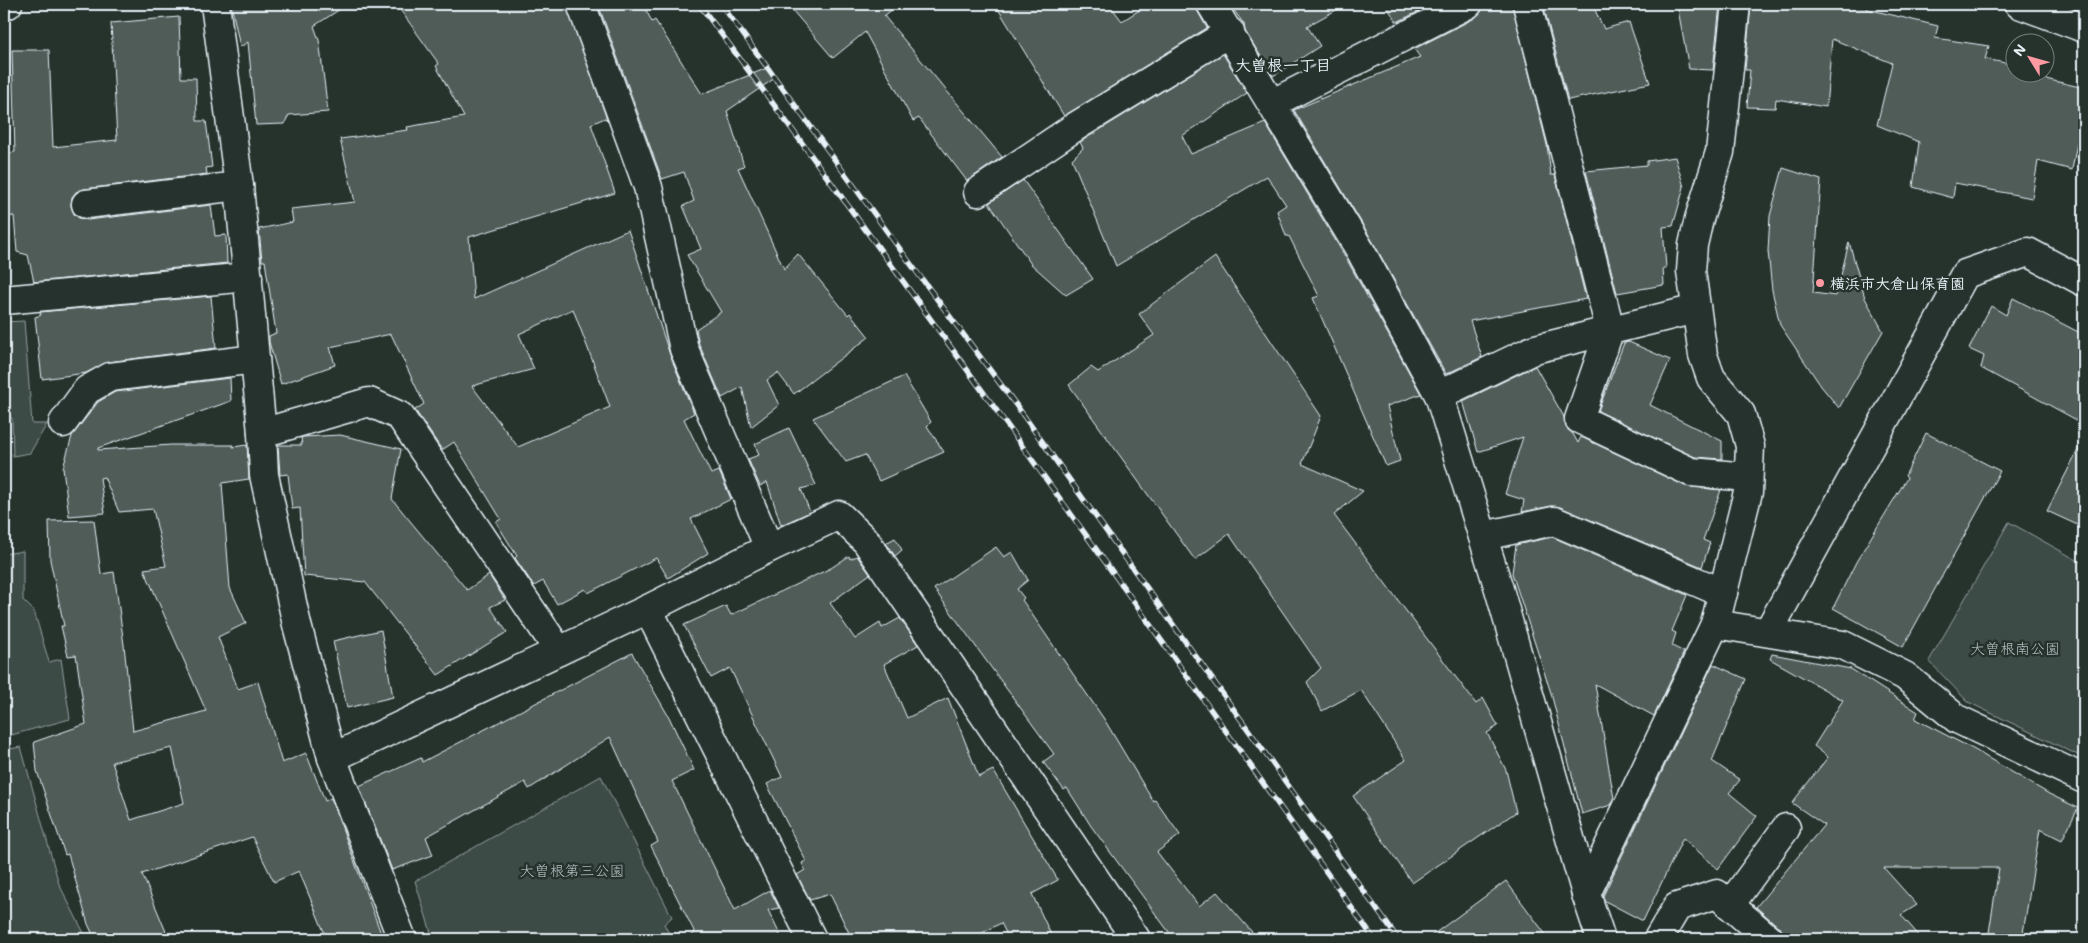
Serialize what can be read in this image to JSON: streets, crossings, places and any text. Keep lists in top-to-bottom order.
{
  "districts": ["大曽根一丁目"],
  "parks": ["大曽根南公園", "大曽根第三公園"],
  "places": ["横浜市大倉山保育園"],
  "north": "top left"
}
